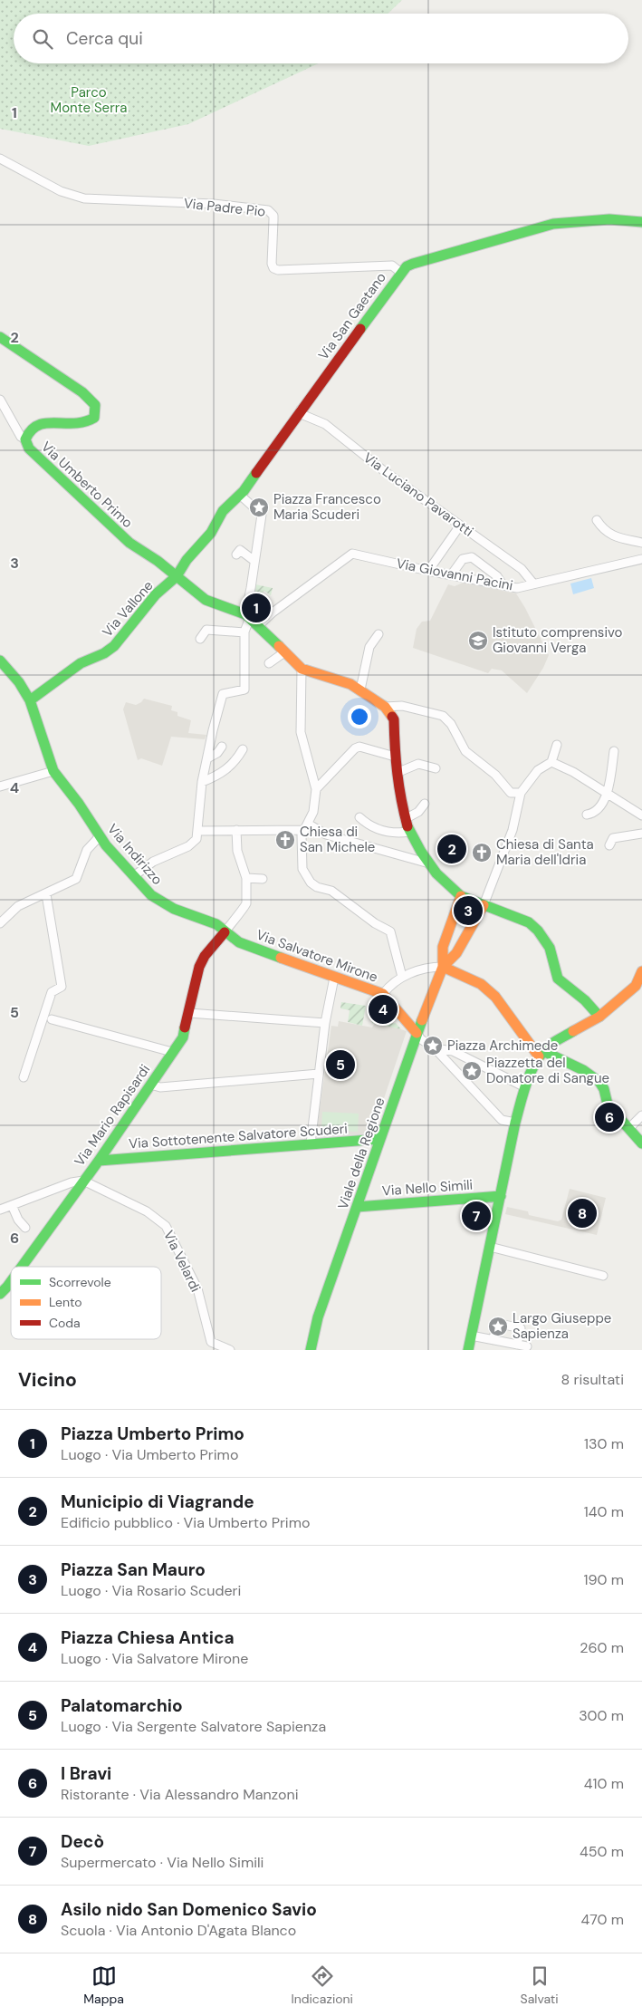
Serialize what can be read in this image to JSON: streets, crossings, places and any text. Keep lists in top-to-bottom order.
{
  "streets": {
    "street": [
      "Via Padre Pio",
      "Via San Gaetano",
      "Via Umberto Primo",
      "Via Luciano Pavarotti",
      "Via Giovanni Pacini",
      "Via Vallone",
      "Via Indirizzo",
      "Via Salvatore Mirone",
      "Via Mario Rapisardi",
      "Via Sottotenente Salvatore Scuderi",
      "Viale della Regione",
      "Via Nello Simili",
      "Via Velardi"
    ]
  },
  "crossings": [
    ["Via Padre Pio", "Via San Gaetano"],
    ["Via San Gaetano", "Via Umberto Primo"],
    ["Via San Gaetano", "Via Luciano Pavarotti"],
    ["Via San Gaetano", "Via Vallone"],
    ["Via Umberto Primo", "Via Giovanni Pacini"],
    ["Via Umberto Primo", "Via Vallone"],
    ["Via Luciano Pavarotti", "Via Giovanni Pacini"],
    ["Via Vallone", "Via Indirizzo"],
    ["Via Indirizzo", "Via Salvatore Mirone"],
    ["Via Indirizzo", "Via Mario Rapisardi"],
    ["Via Salvatore Mirone", "Via Mario Rapisardi"],
    ["Via Salvatore Mirone", "Viale della Regione"],
    ["Via Mario Rapisardi", "Via Sottotenente Salvatore Scuderi"],
    ["Via Mario Rapisardi", "Via Velardi"],
    ["Via Sottotenente Salvatore Scuderi", "Viale della Regione"],
    ["Viale della Regione", "Via Nello Simili"]
  ],
  "parks": ["Parco Monte Serra"],
  "places": {
    "place": [
      "Piazza Francesco Maria Scuderi",
      "Piazza Archimede",
      "Piazzetta del Donatore di Sangue",
      "Largo Giuseppe Sapienza"
    ],
    "school or university": ["Istituto comprensivo Giovanni Verga"],
    "church": ["Chiesa di San Michele", "Chiesa di Santa Maria dell'Idria"]
  },
  "legend": ["Scorrevole", "Lento", "Coda"],
  "page": {
    "search": "Cerca qui",
    "pins": [
      "1",
      "2",
      "3",
      "4",
      "5",
      "6",
      "8",
      "7"
    ],
    "heading": ["Vicino", "8 risultati"],
    "list": [
      {
        "mark": "1",
        "name": "Piazza Umberto Primo",
        "note": "Luogo · Via Umberto Primo",
        "value": "130 m"
      },
      {
        "mark": "2",
        "name": "Municipio di Viagrande",
        "note": "Edificio pubblico · Via Umberto Primo",
        "value": "140 m"
      },
      {
        "mark": "3",
        "name": "Piazza San Mauro",
        "note": "Luogo · Via Rosario Scuderi",
        "value": "190 m"
      },
      {
        "mark": "4",
        "name": "Piazza Chiesa Antica",
        "note": "Luogo · Via Salvatore Mirone",
        "value": "260 m"
      },
      {
        "mark": "5",
        "name": "Palatomarchio",
        "note": "Luogo · Via Sergente Salvatore Sapienza",
        "value": "300 m"
      },
      {
        "mark": "6",
        "name": "I Bravi",
        "note": "Ristorante · Via Alessandro Manzoni",
        "value": "410 m"
      },
      {
        "mark": "7",
        "name": "Decò",
        "note": "Supermercato · Via Nello Simili",
        "value": "450 m"
      },
      {
        "mark": "8",
        "name": "Asilo nido San Domenico Savio",
        "note": "Scuola · Via Antonio D'Agata Blanco",
        "value": "470 m"
      }
    ],
    "nav": ["Mappa", "Indicazioni", "Salvati"]
  },
  "grid": {
    "rows": [
      "1",
      "2",
      "3",
      "4",
      "5",
      "6"
    ]
  }
}
